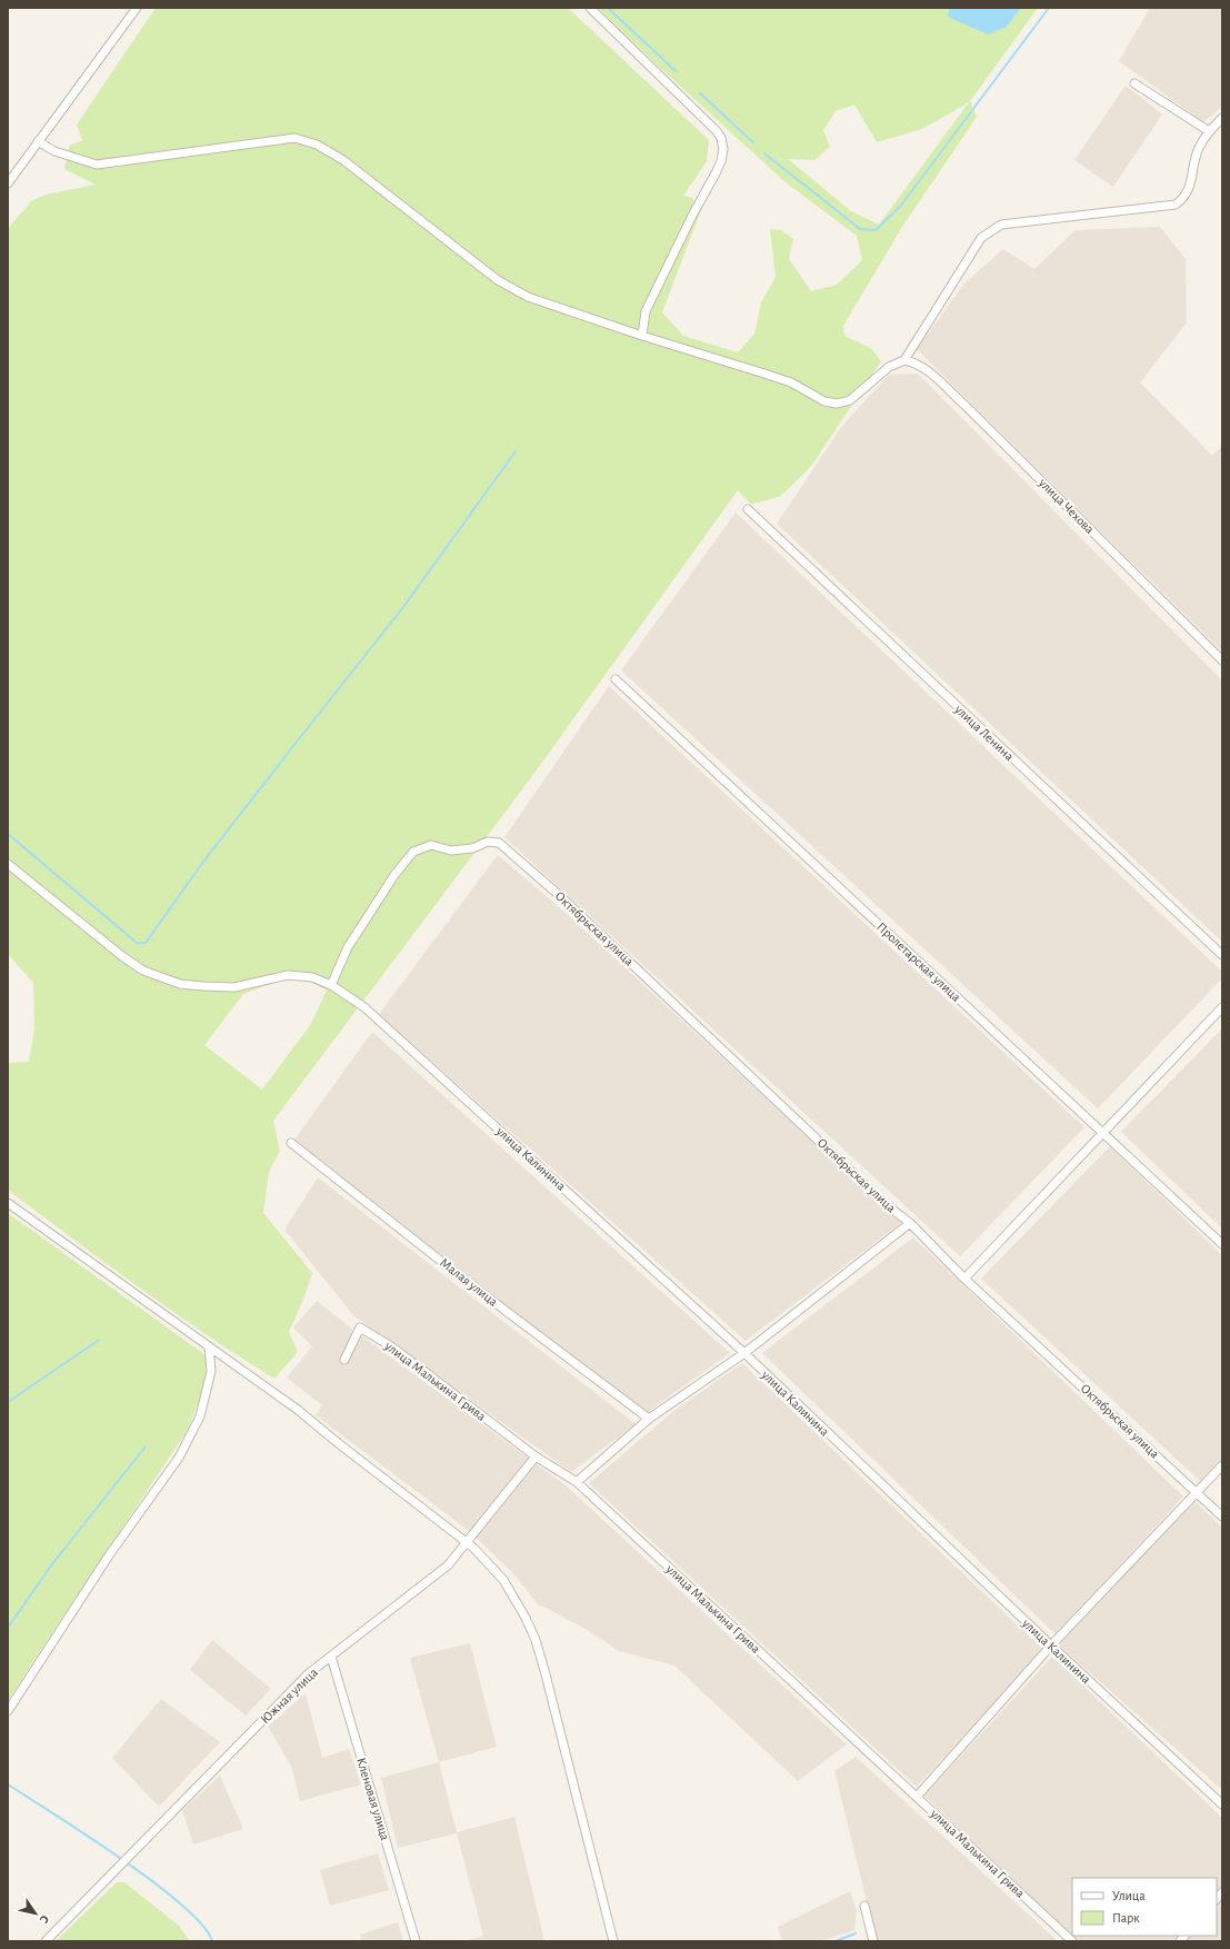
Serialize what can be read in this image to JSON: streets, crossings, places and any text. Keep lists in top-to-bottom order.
{
  "streets": {
    "street": [
      "улица Чехова",
      "улица Ленина",
      "Октябрьская улица",
      "Пролетарская улица",
      "улица Калинина",
      "Малая улица",
      "улица Малькина Грива",
      "Южная улица",
      "Кленовая улица"
    ]
  },
  "crossings": [
    ["Октябрьская улица", "улица Калинина"],
    ["улица Малькина Грива", "Южная улица"],
    ["Южная улица", "Кленовая улица"]
  ],
  "legend": ["Улица", "Парк"],
  "north": "bottom right"
}
